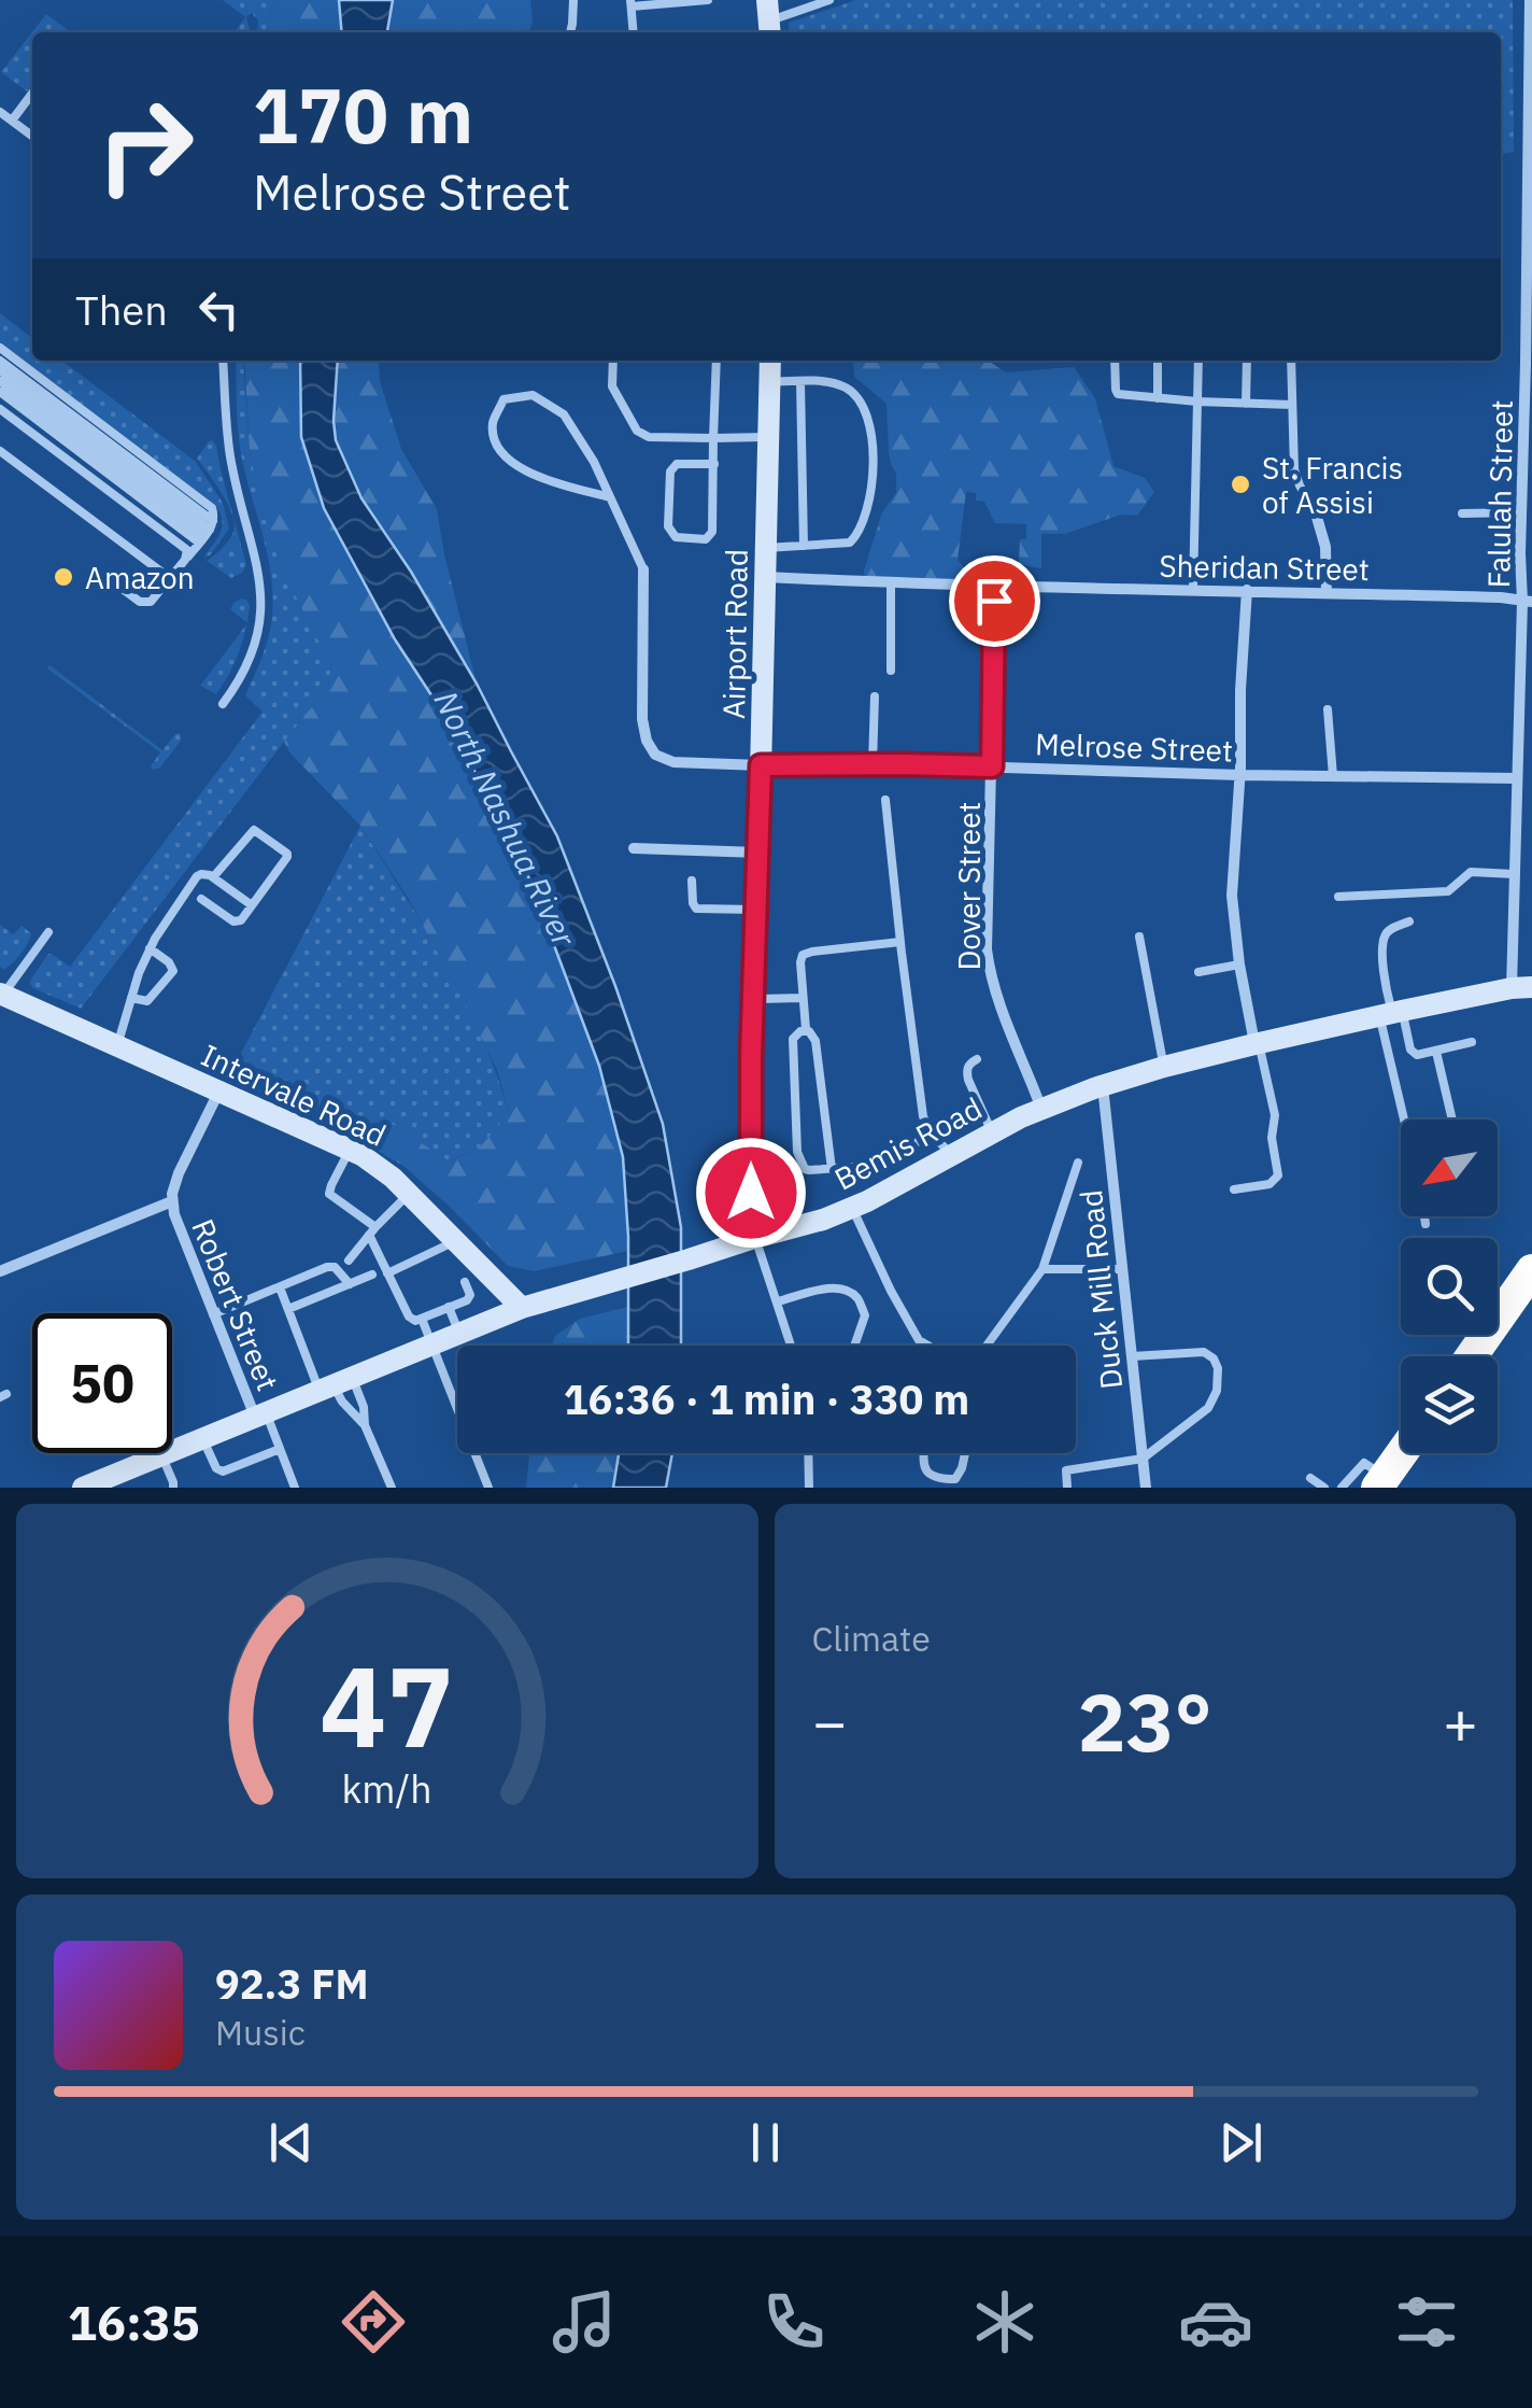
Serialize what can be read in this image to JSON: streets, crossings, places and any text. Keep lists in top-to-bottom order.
{
  "streets": {
    "main road": ["Airport Road", "Intervale Road", "Bemis Road"],
    "street": [
      "Falulah Street",
      "Sheridan Street",
      "Melrose Street",
      "Dover Street",
      "Duck Mill Road",
      "Robert Street"
    ]
  },
  "crossings": [
    ["Falulah Street", "Sheridan Street"],
    ["Falulah Street", "Melrose Street"],
    ["Falulah Street", "Bemis Road"],
    ["Sheridan Street", "Airport Road"],
    ["Sheridan Street", "Dover Street"],
    ["Airport Road", "Melrose Street"],
    ["Airport Road", "Bemis Road"],
    ["Melrose Street", "Dover Street"],
    ["Dover Street", "Bemis Road"],
    ["Intervale Road", "Bemis Road"],
    ["Intervale Road", "Robert Street"],
    ["Bemis Road", "Duck Mill Road"],
    ["Bemis Road", "Robert Street"]
  ],
  "water": ["North Nashua River"],
  "places": ["St. Francis of Assisi", "Amazon"],
  "north": "bottom left",
  "page": {
    "turn": ["170 m", "Melrose Street"],
    "then": "Then",
    "limit": "50",
    "trip": "16:36 · 1 min · 330 m",
    "tile": "Climate",
    "heat": ["−", "23°", "+"],
    "song": ["92.3 FM", "Music"],
    "tabs": "16:35",
    "gauge": ["47", "km/h"]
  }
}
